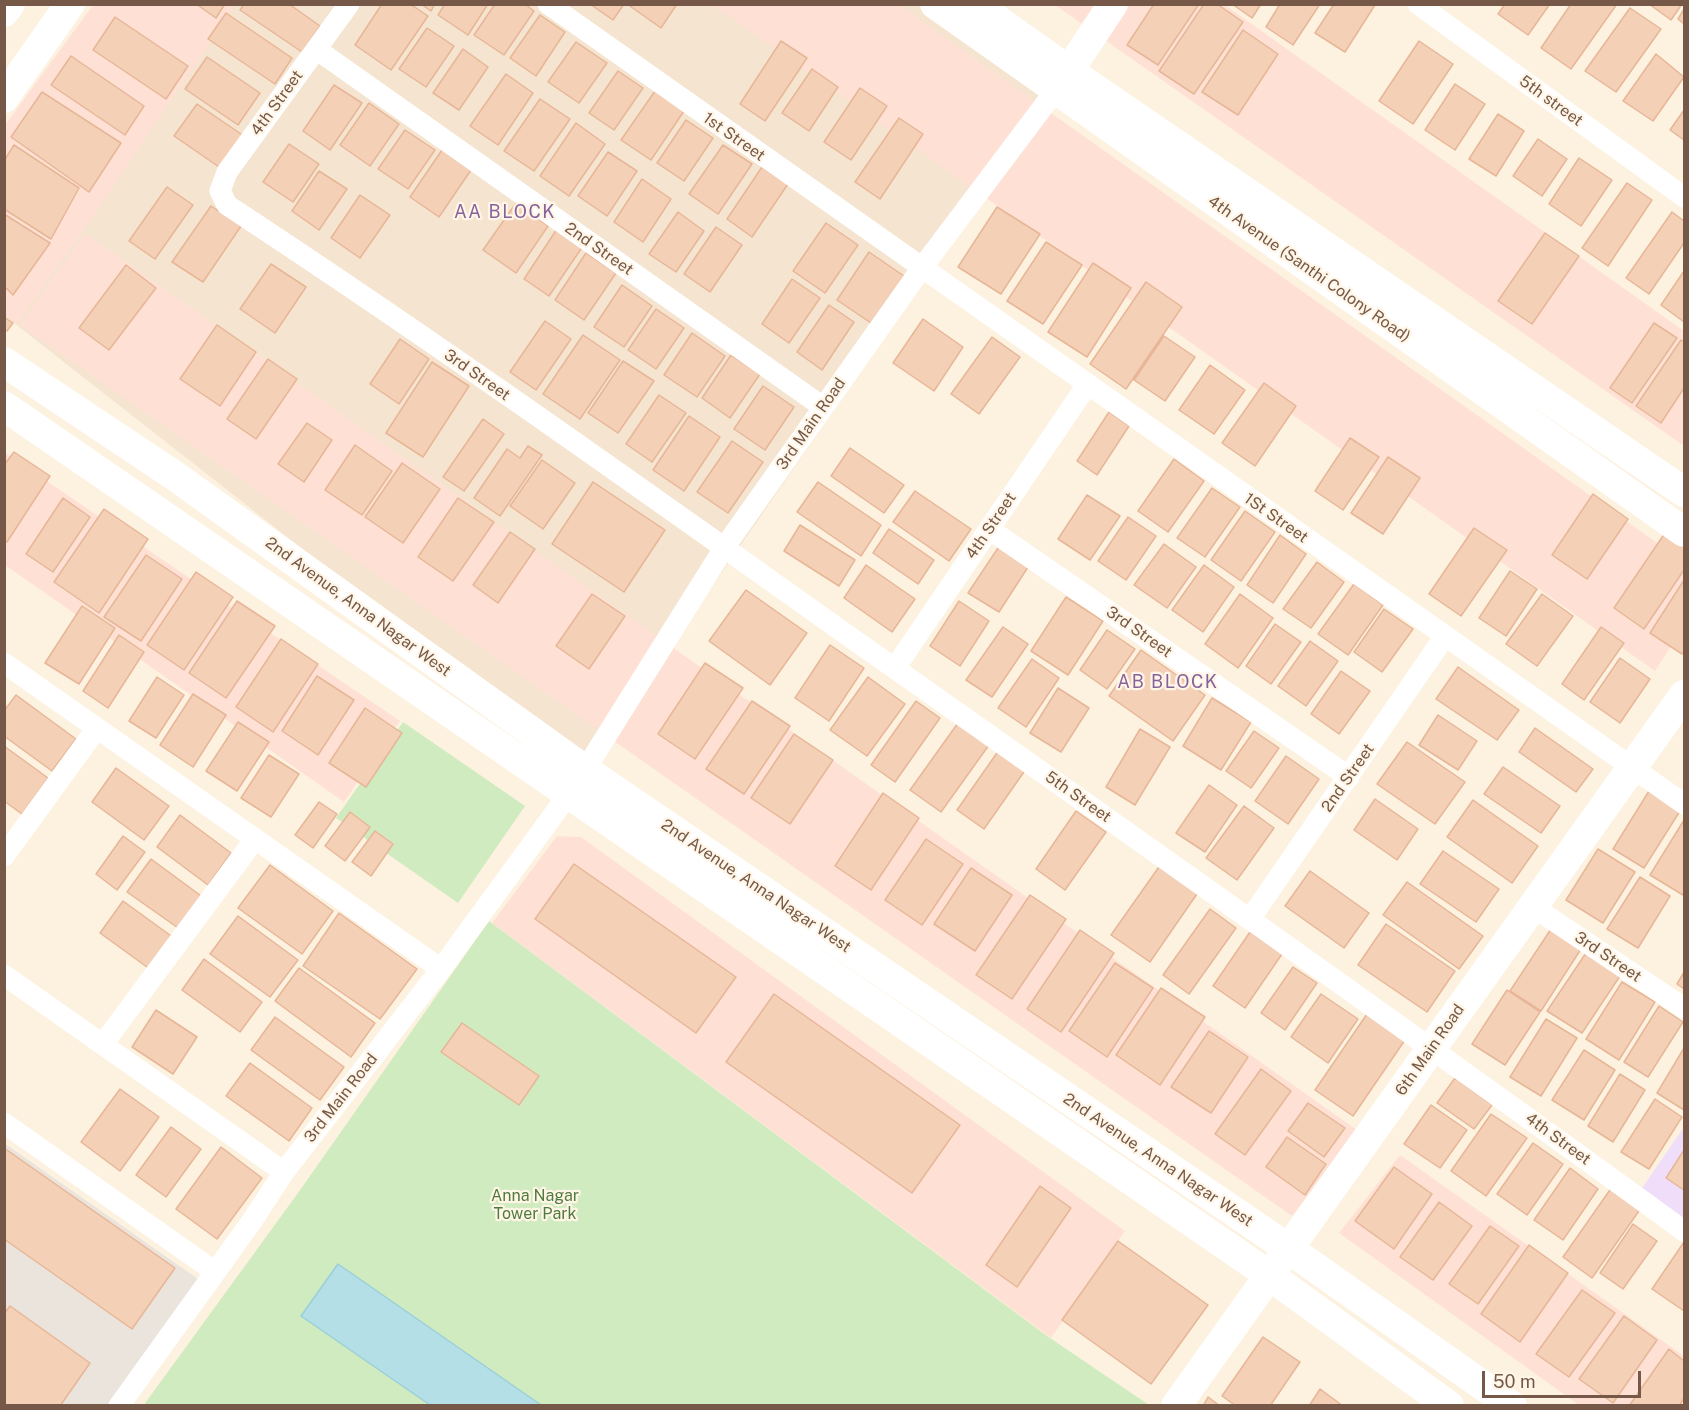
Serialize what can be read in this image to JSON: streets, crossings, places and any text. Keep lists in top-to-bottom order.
{
  "streets": {
    "main road": ["4th Avenue (Santhi Colony Road)", "2nd Avenue, Anna Nagar West", "6th Main Road"],
    "street": [
      "5th street",
      "4th Street",
      "1st Street",
      "2nd Street",
      "3rd Street",
      "3rd Main Road",
      "1St Street",
      "5th Street"
    ]
  },
  "crossings": [
    ["4th Street", "2nd Street"],
    ["4th Street", "3rd Street"],
    ["4th Street", "1St Street"],
    ["4th Street", "5th Street"],
    ["4th Street", "6th Main Road"],
    ["1st Street", "3rd Main Road"],
    ["1st Street", "1St Street"],
    ["2nd Street", "3rd Street"],
    ["2nd Street", "3rd Main Road"],
    ["2nd Street", "1St Street"],
    ["2nd Street", "5th Street"],
    ["4th Avenue (Santhi Colony Road)", "3rd Main Road"],
    ["3rd Street", "3rd Main Road"],
    ["3rd Street", "5th Street"],
    ["3rd Street", "6th Main Road"],
    ["3rd Main Road", "1St Street"],
    ["3rd Main Road", "2nd Avenue, Anna Nagar West"],
    ["3rd Main Road", "5th Street"],
    ["1St Street", "6th Main Road"],
    ["2nd Avenue, Anna Nagar West", "6th Main Road"],
    ["5th Street", "6th Main Road"]
  ],
  "districts": ["AA BLOCK", "AB BLOCK"],
  "parks": ["Anna Nagar Tower Park"],
  "scale_bar": "50 m"
}
